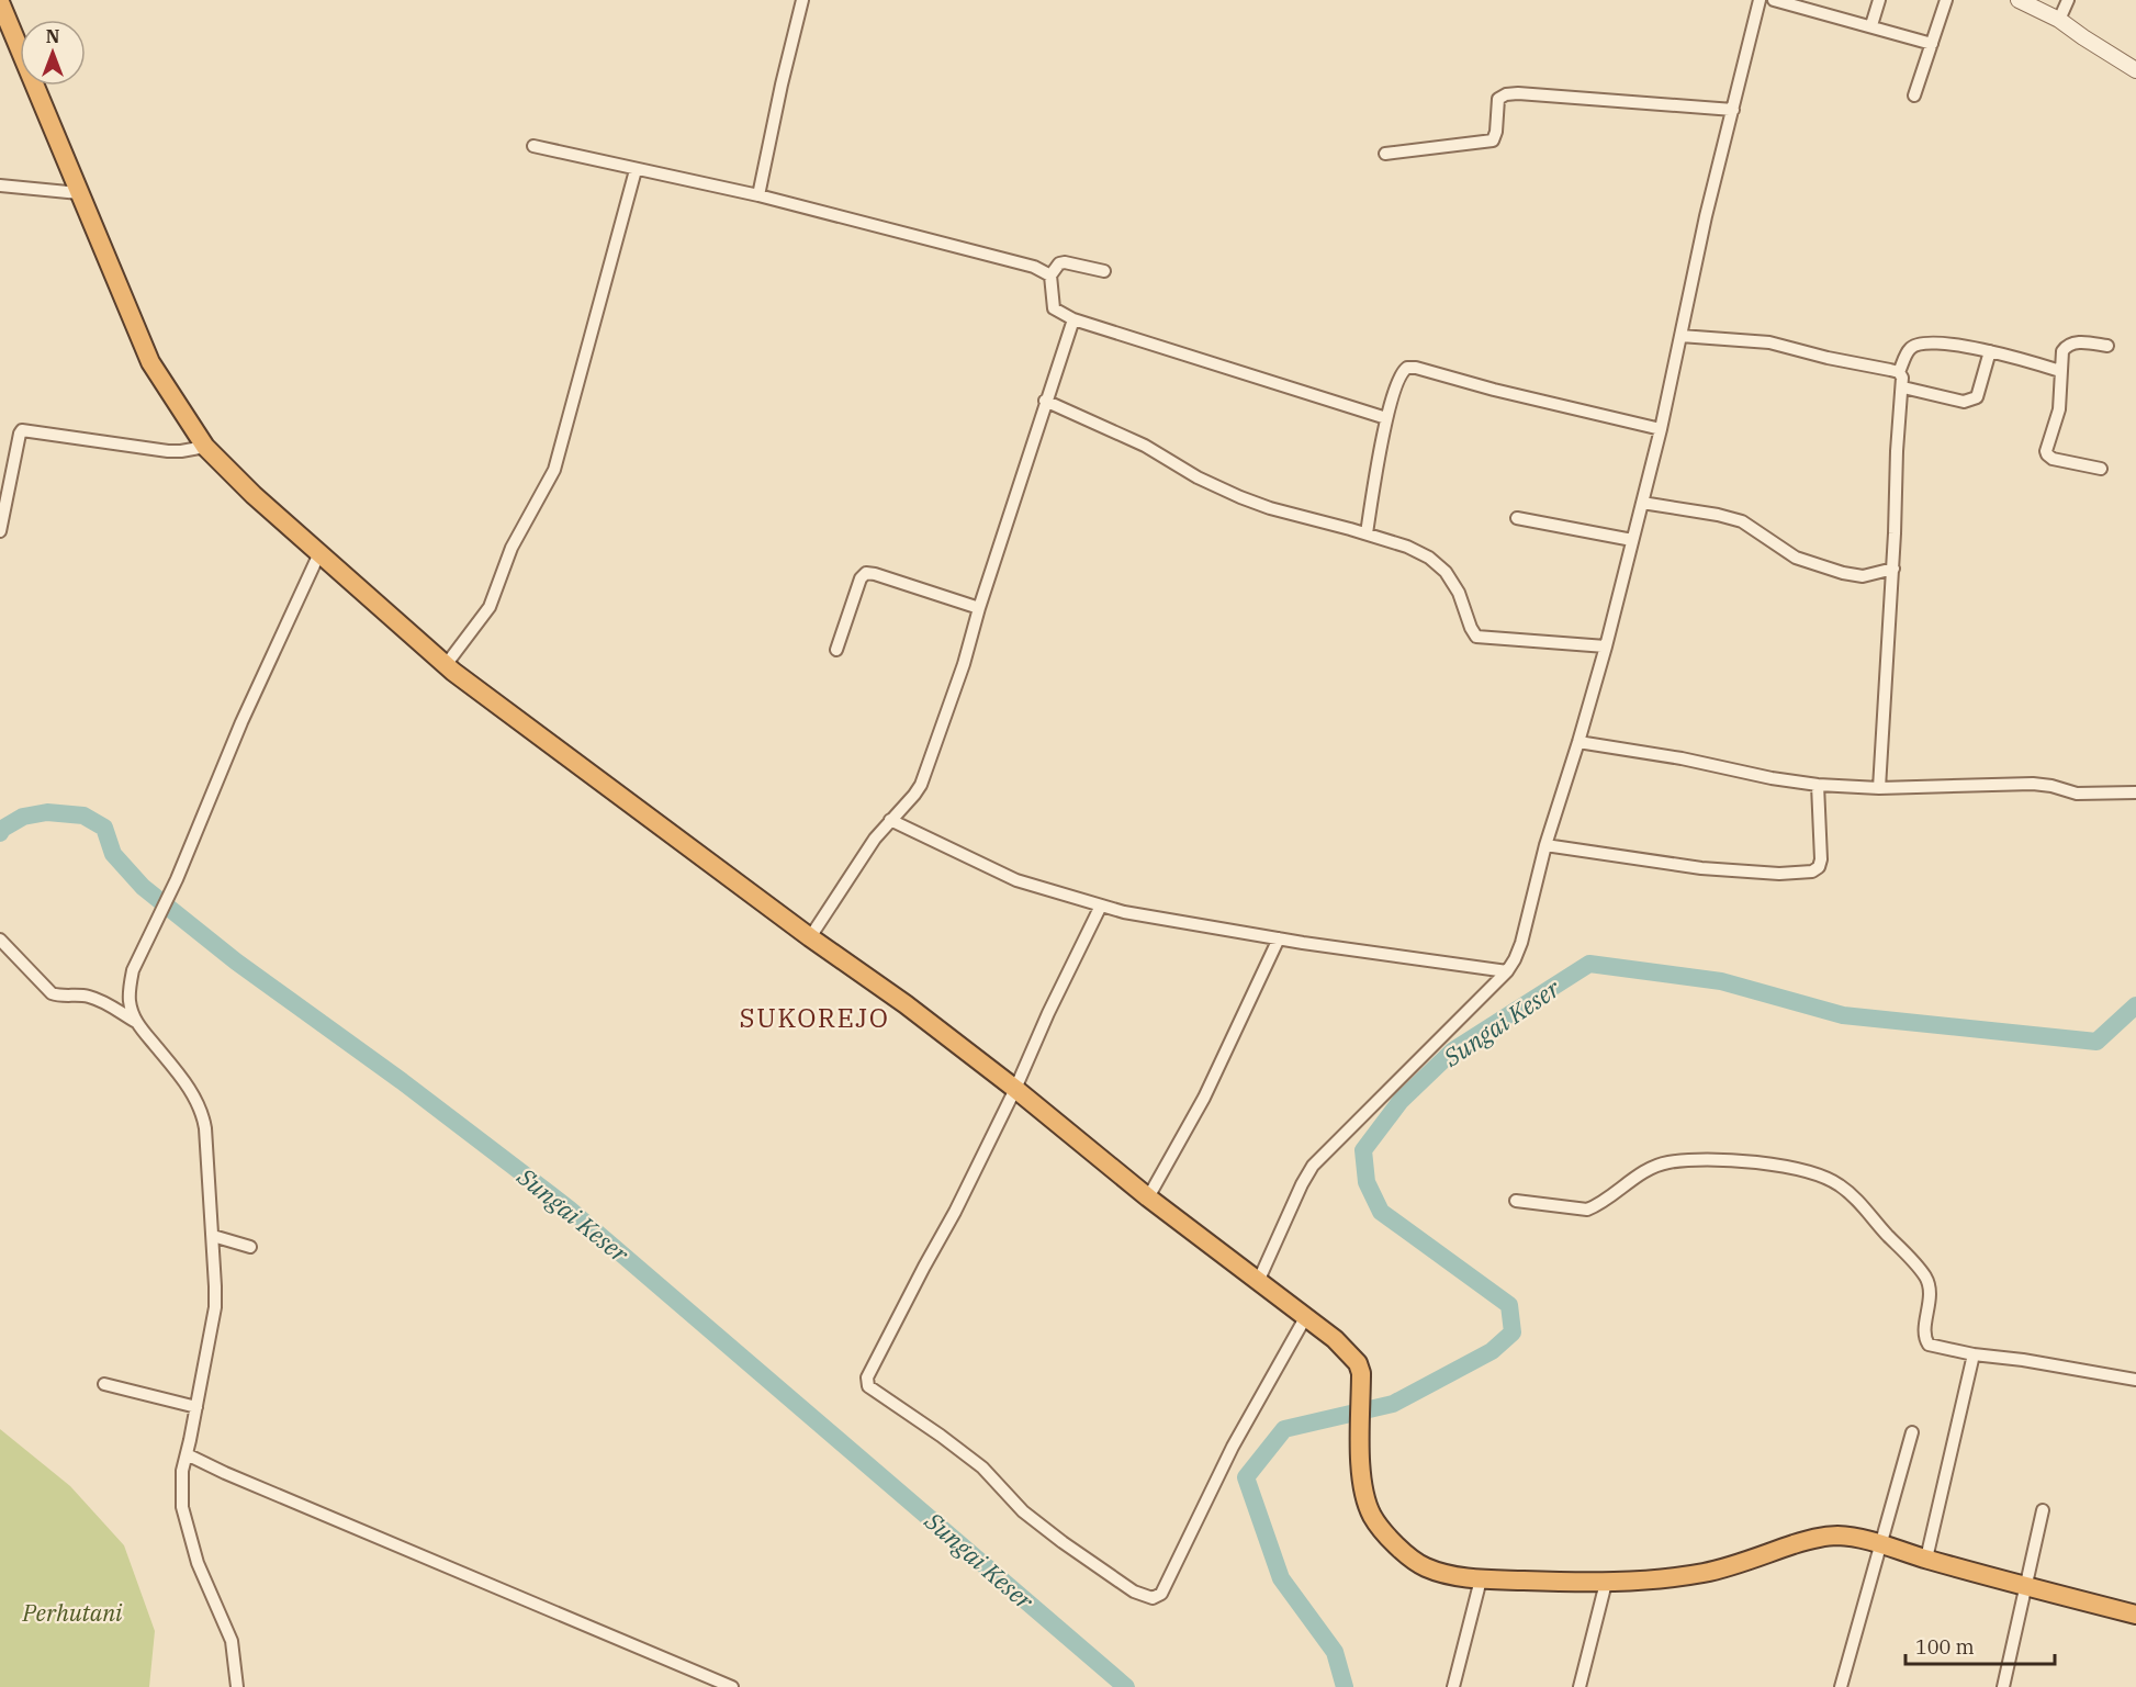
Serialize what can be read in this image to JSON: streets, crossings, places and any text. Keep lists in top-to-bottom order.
{
  "districts": ["SUKOREJO"],
  "water": ["Sungai Keser"],
  "parks": ["Perhutani"],
  "scale_bar": "100 m",
  "north": "top"
}
